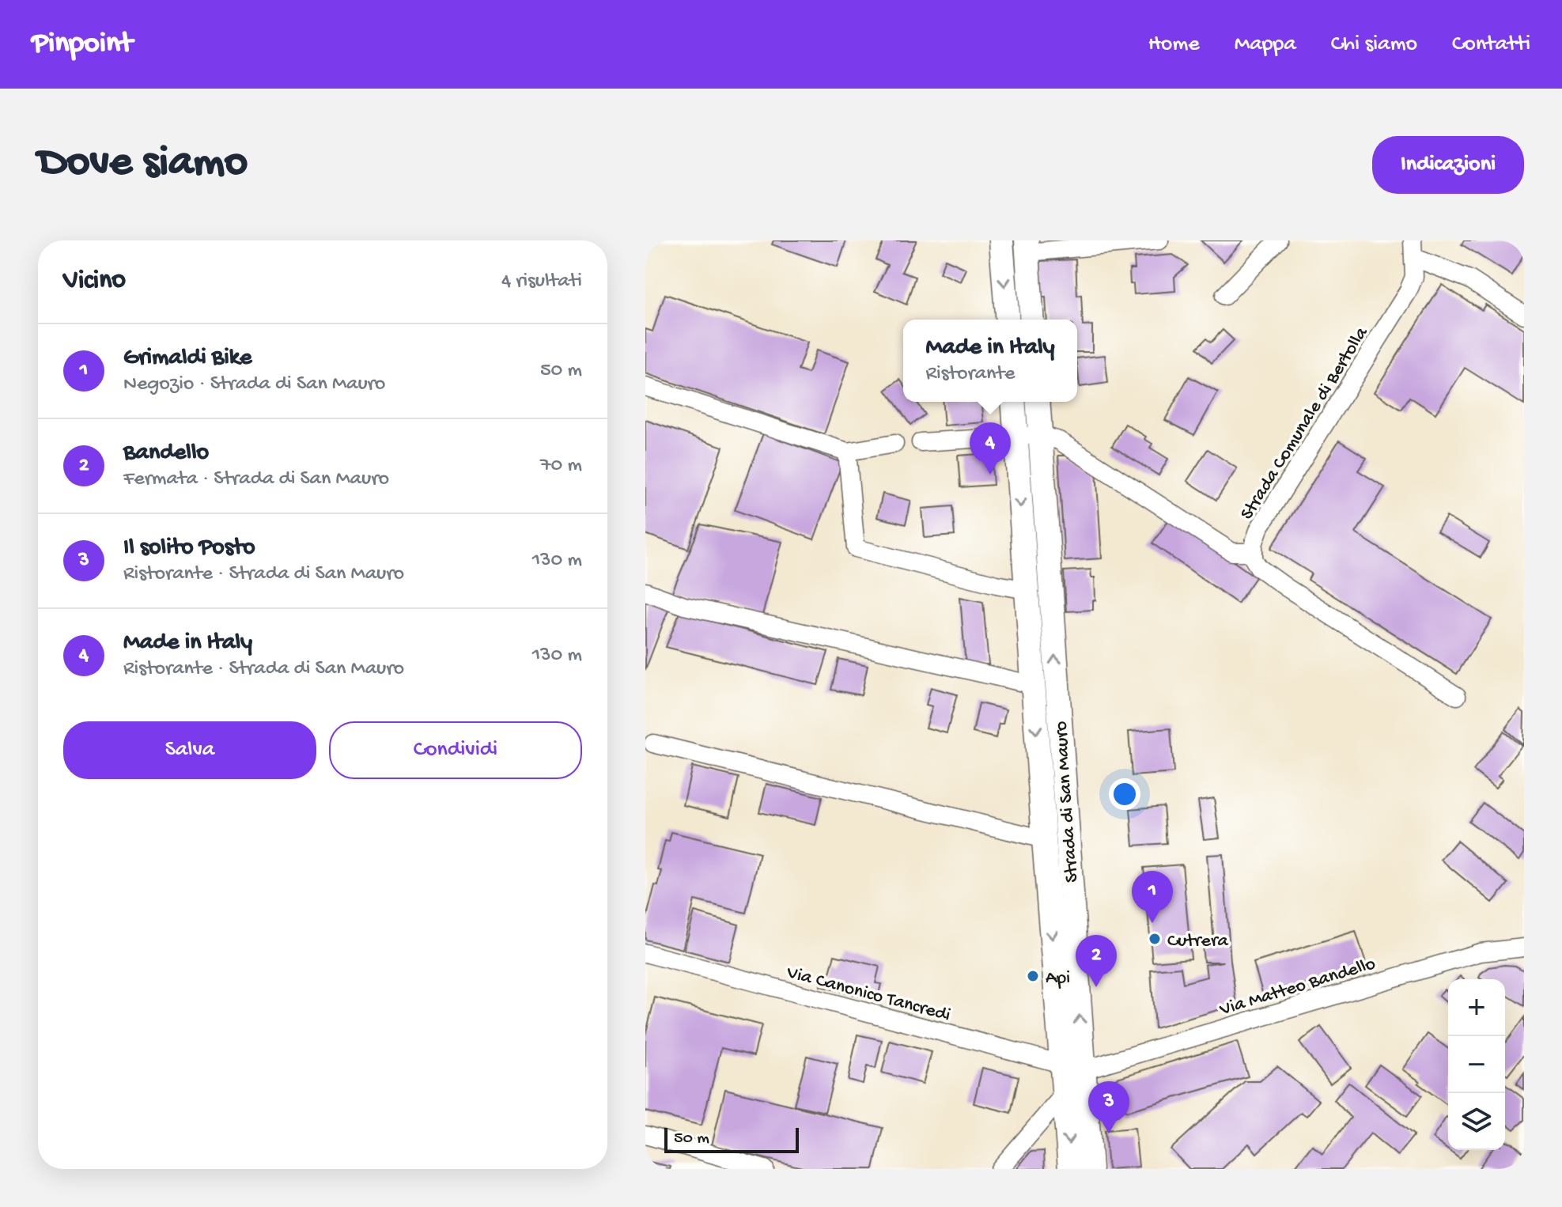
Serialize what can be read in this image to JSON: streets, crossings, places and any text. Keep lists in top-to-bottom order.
{
  "streets": {
    "main road": ["Strada di San Mauro"],
    "street": ["Strada Comunale di Bertolla", "Via Matteo Bandello", "Via Canonico Tancredi"]
  },
  "crossings": [
    ["Strada di San Mauro", "Via Matteo Bandello"],
    ["Strada di San Mauro", "Via Canonico Tancredi"],
    ["Via Matteo Bandello", "Via Canonico Tancredi"]
  ],
  "places": ["Cutrera", "Api"],
  "scale_bar": "50 m",
  "page": {
    "header": "Pinpoint",
    "nav": [
      "Home",
      "Mappa",
      "Chi siamo",
      "Contatti"
    ],
    "buttons": [
      "Indicazioni",
      ["Salva", "Condividi"]
    ],
    "title": "Dove siamo",
    "heading": ["Vicino", "4 risultati"],
    "popup": ["Made in Italy", "Ristorante"],
    "list": [
      {
        "mark": "1",
        "name": "Grimaldi Bike",
        "note": "Negozio · Strada di San Mauro",
        "value": "50 m"
      },
      {
        "mark": "2",
        "name": "Bandello",
        "note": "Fermata · Strada di San Mauro",
        "value": "70 m"
      },
      {
        "mark": "3",
        "name": "Il solito Posto",
        "note": "Ristorante · Strada di San Mauro",
        "value": "130 m"
      },
      {
        "mark": "4",
        "name": "Made in Italy",
        "note": "Ristorante · Strada di San Mauro",
        "value": "130 m"
      }
    ],
    "pins": [
      "4",
      "1",
      "2",
      "3"
    ],
    "map_buttons": ["+", "−"],
    "scale": "50 m"
  }
}
